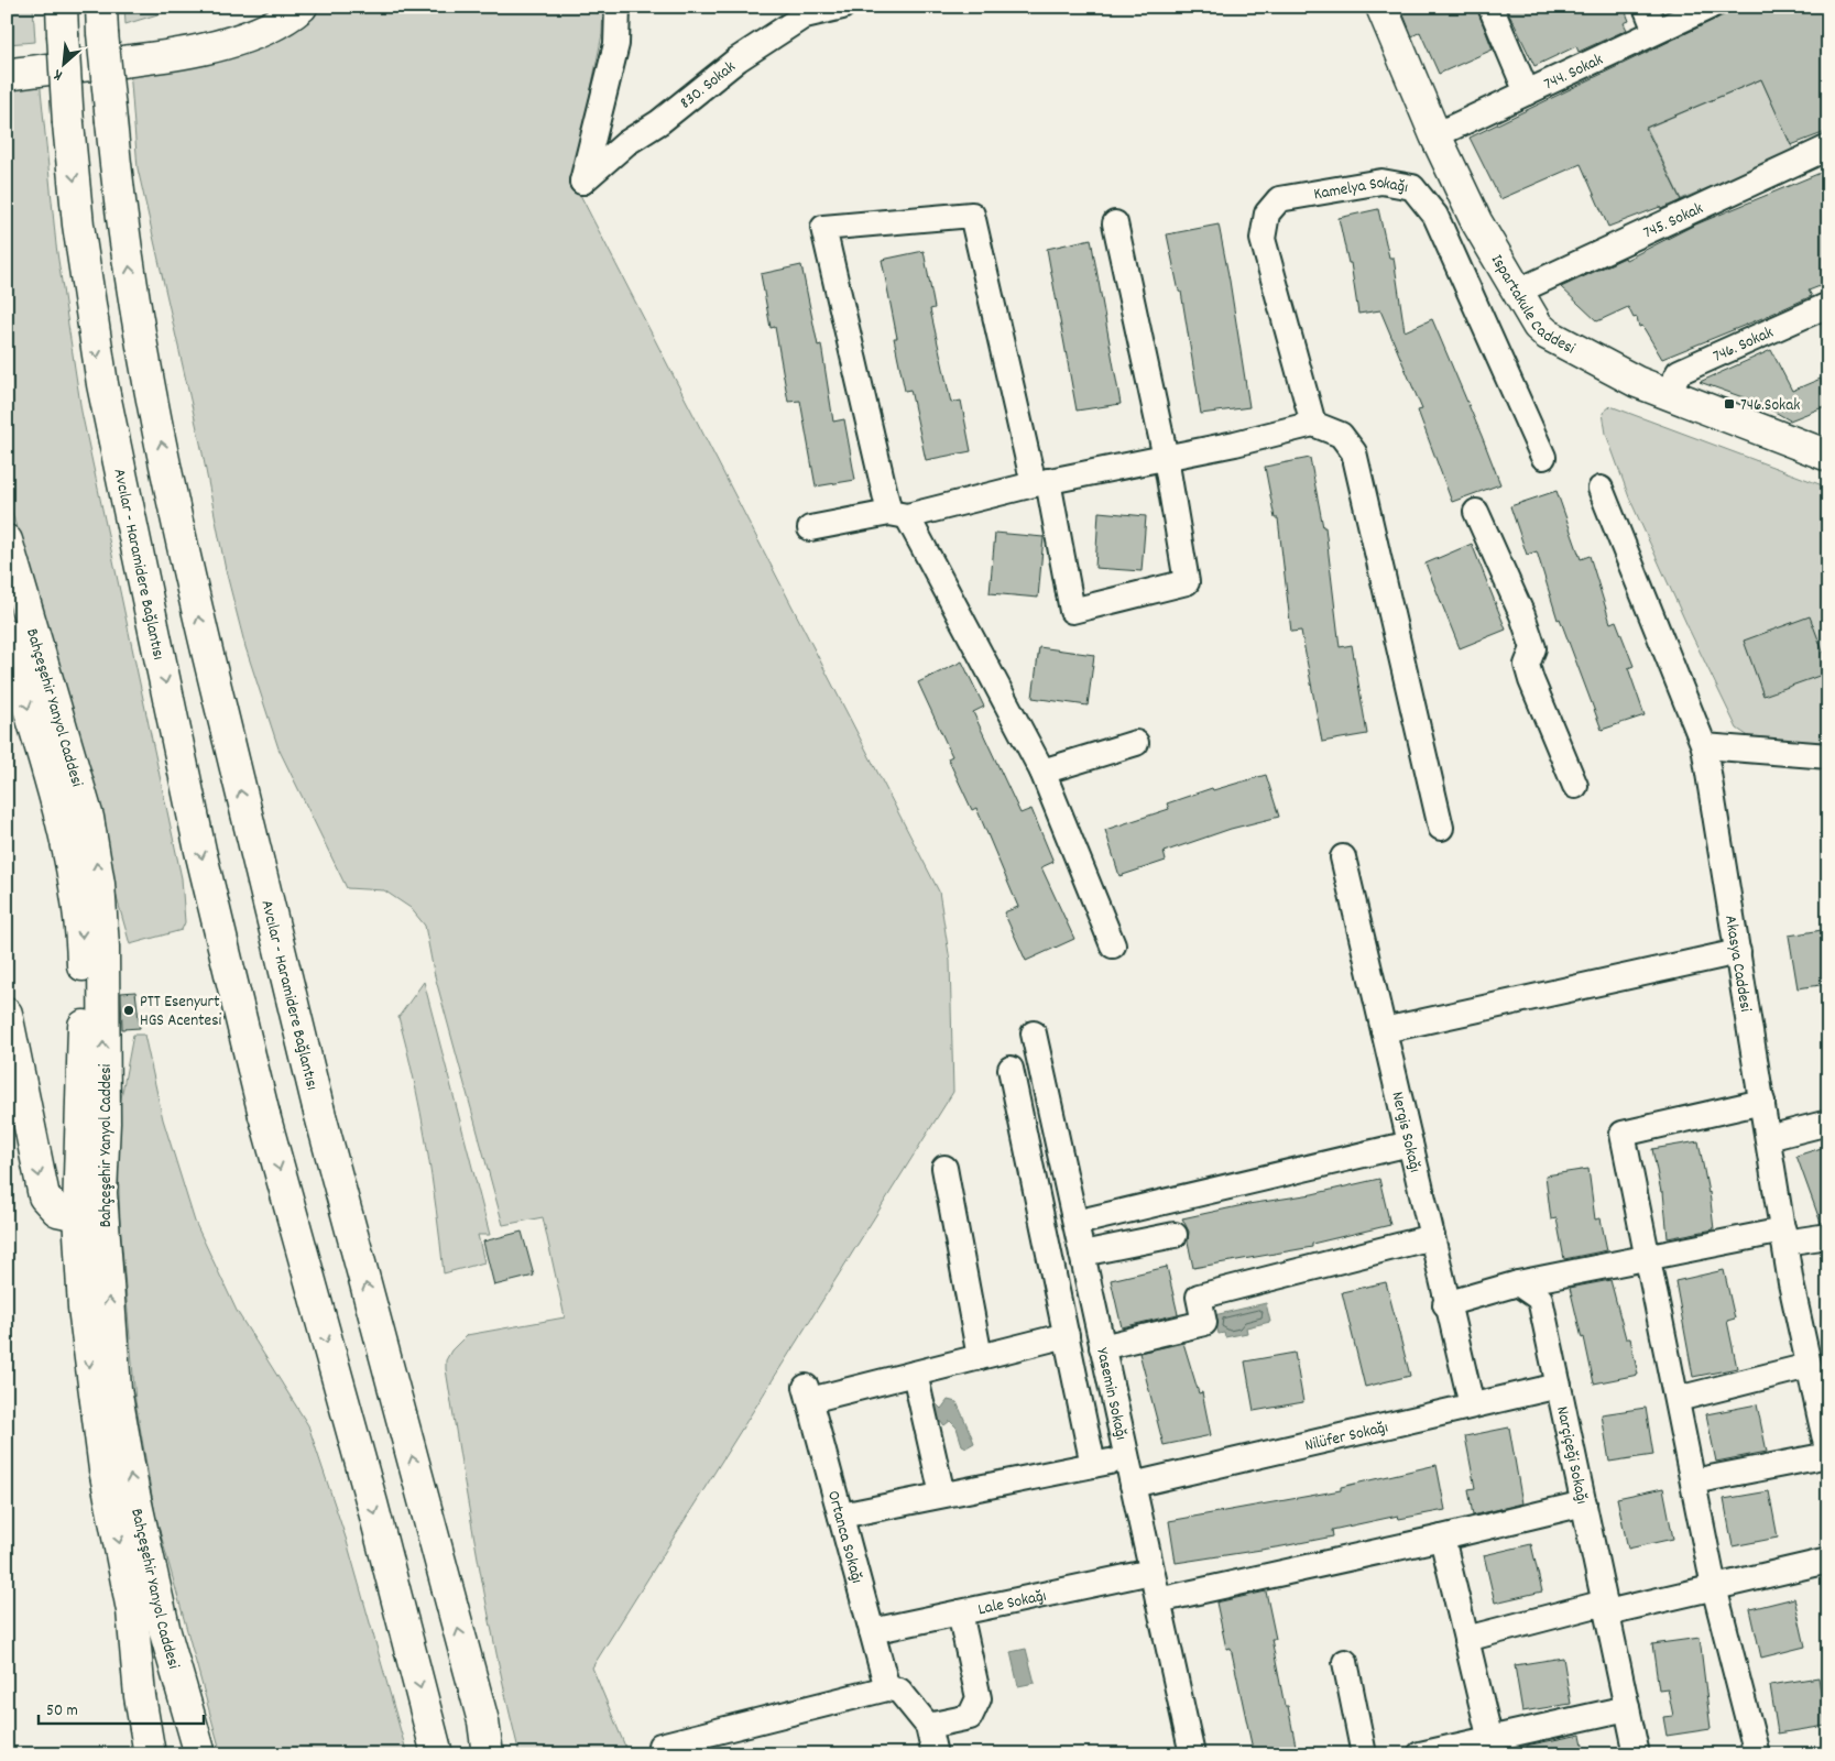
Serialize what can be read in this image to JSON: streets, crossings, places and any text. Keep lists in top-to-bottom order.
{
  "streets": {
    "main road": ["Ispartakule Caddesi", "Avcılar - Haramidere Bağlantısı", "Bahçeşehir Yanyol Caddesi"],
    "street": [
      "744. Sokak",
      "830. Sokak",
      "Kamelya Sokağı",
      "745. Sokak",
      "746. Sokak",
      "Akasya Caddesi",
      "Nergis Sokağı",
      "Yasemin Sokağı",
      "Nilüfer Sokağı",
      "Narçiçeği Sokağı",
      "Ortanca Sokağı",
      "Lale Sokağı"
    ]
  },
  "crossings": [
    ["744. Sokak", "Ispartakule Caddesi"],
    ["745. Sokak", "Ispartakule Caddesi"],
    ["Ispartakule Caddesi", "746. Sokak"],
    ["Nergis Sokağı", "Nilüfer Sokağı"],
    ["Yasemin Sokağı", "Nilüfer Sokağı"],
    ["Yasemin Sokağı", "Lale Sokağı"],
    ["Nilüfer Sokağı", "Narçiçeği Sokağı"],
    ["Ortanca Sokağı", "Lale Sokağı"]
  ],
  "places": {
    "transit": ["746.Sokak"],
    "other": ["PTT Esenyurt HGS Acentesi"]
  },
  "scale_bar": "50 m",
  "north": "bottom left"
}
